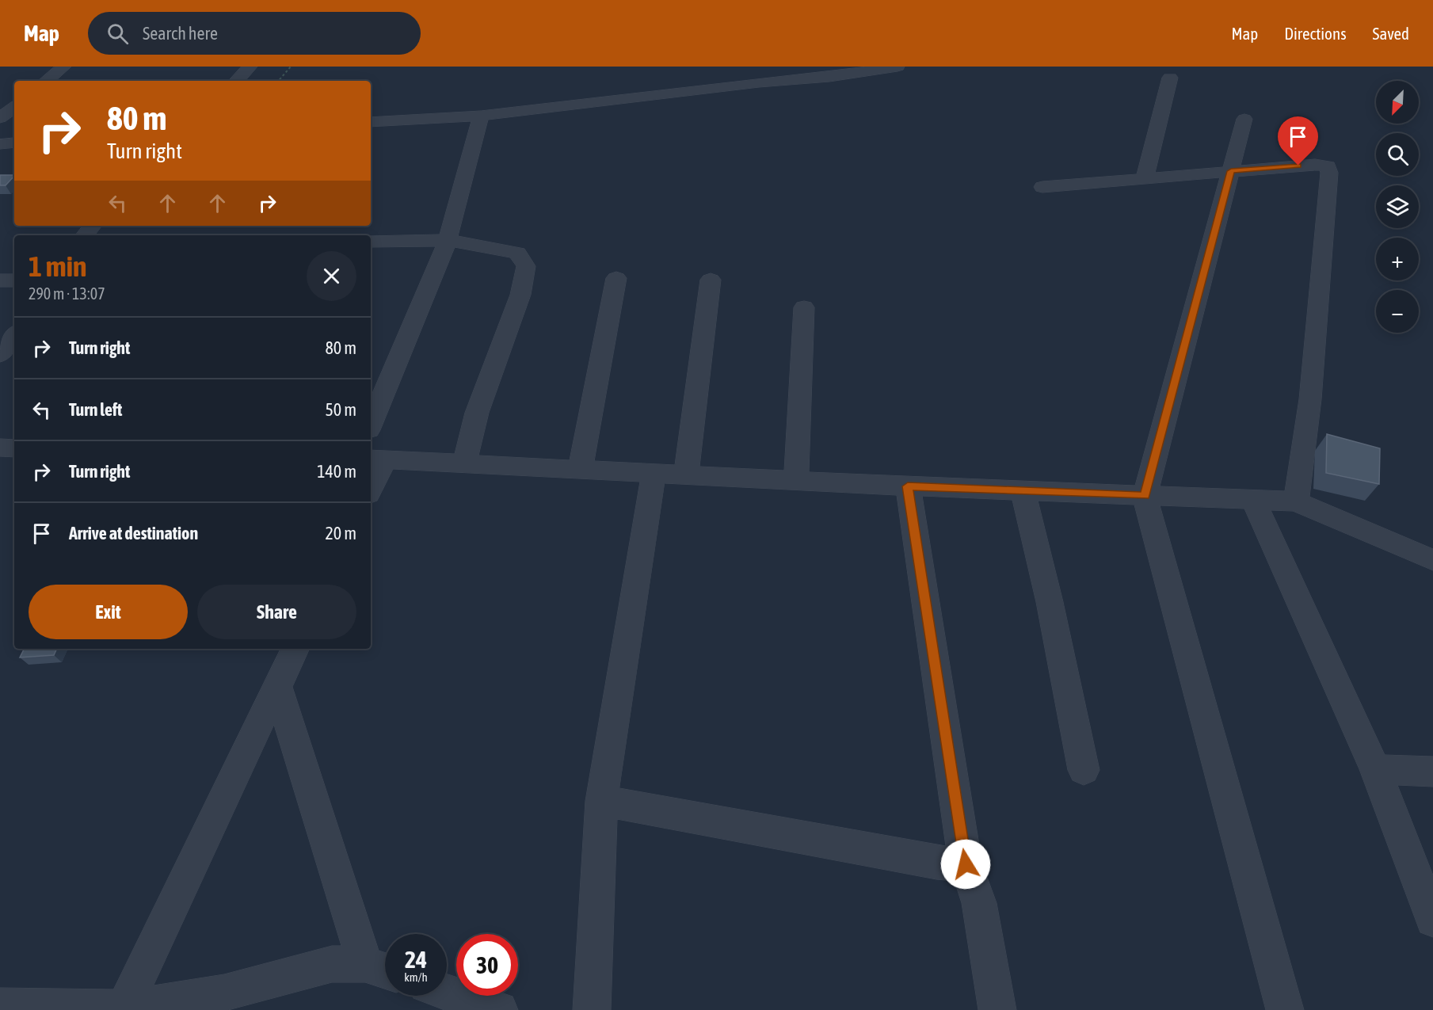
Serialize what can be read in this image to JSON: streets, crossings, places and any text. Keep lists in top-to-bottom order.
{
  "north": "bottom left",
  "page": {
    "header": "Map",
    "search": "Search here",
    "nav": ["Map", "Directions", "Saved"],
    "map_buttons": ["+", "−"],
    "turn": ["80 m", "Turn right"],
    "heading": ["1 min", "290 m · 13:07"],
    "list": [
      {
        "name": "Turn right",
        "value": "80 m"
      },
      {
        "name": "Turn left",
        "value": "50 m"
      },
      {
        "name": "Turn right",
        "value": "140 m"
      },
      {
        "name": "Arrive at destination",
        "value": "20 m"
      }
    ],
    "buttons": ["Exit", "Share"],
    "speed": "24 km/h",
    "limit": "30"
  }
}
